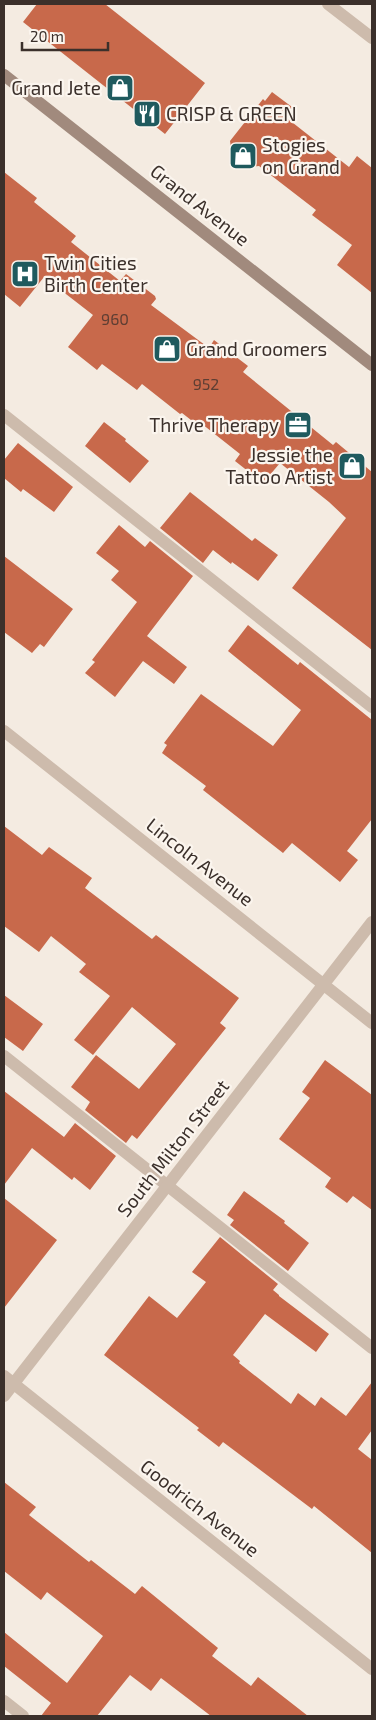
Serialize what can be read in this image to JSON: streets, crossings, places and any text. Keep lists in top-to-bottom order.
{
  "streets": {
    "main road": ["Grand Avenue"],
    "street": ["Lincoln Avenue", "South Milton Street", "Goodrich Avenue"]
  },
  "crossings": [
    ["Lincoln Avenue", "South Milton Street"],
    ["South Milton Street", "Goodrich Avenue"]
  ],
  "places": {
    "shop": [
      "Grand Jete",
      "Stogies on Grand",
      "Grand Groomers",
      "Jessie the Tattoo Artist"
    ],
    "restaurant": ["CRISP & GREEN"],
    "hospital": ["Twin Cities Birth Center"],
    "office": ["Thrive Therapy"]
  },
  "house_numbers": ["960", "952"],
  "scale_bar": "20 m"
}
